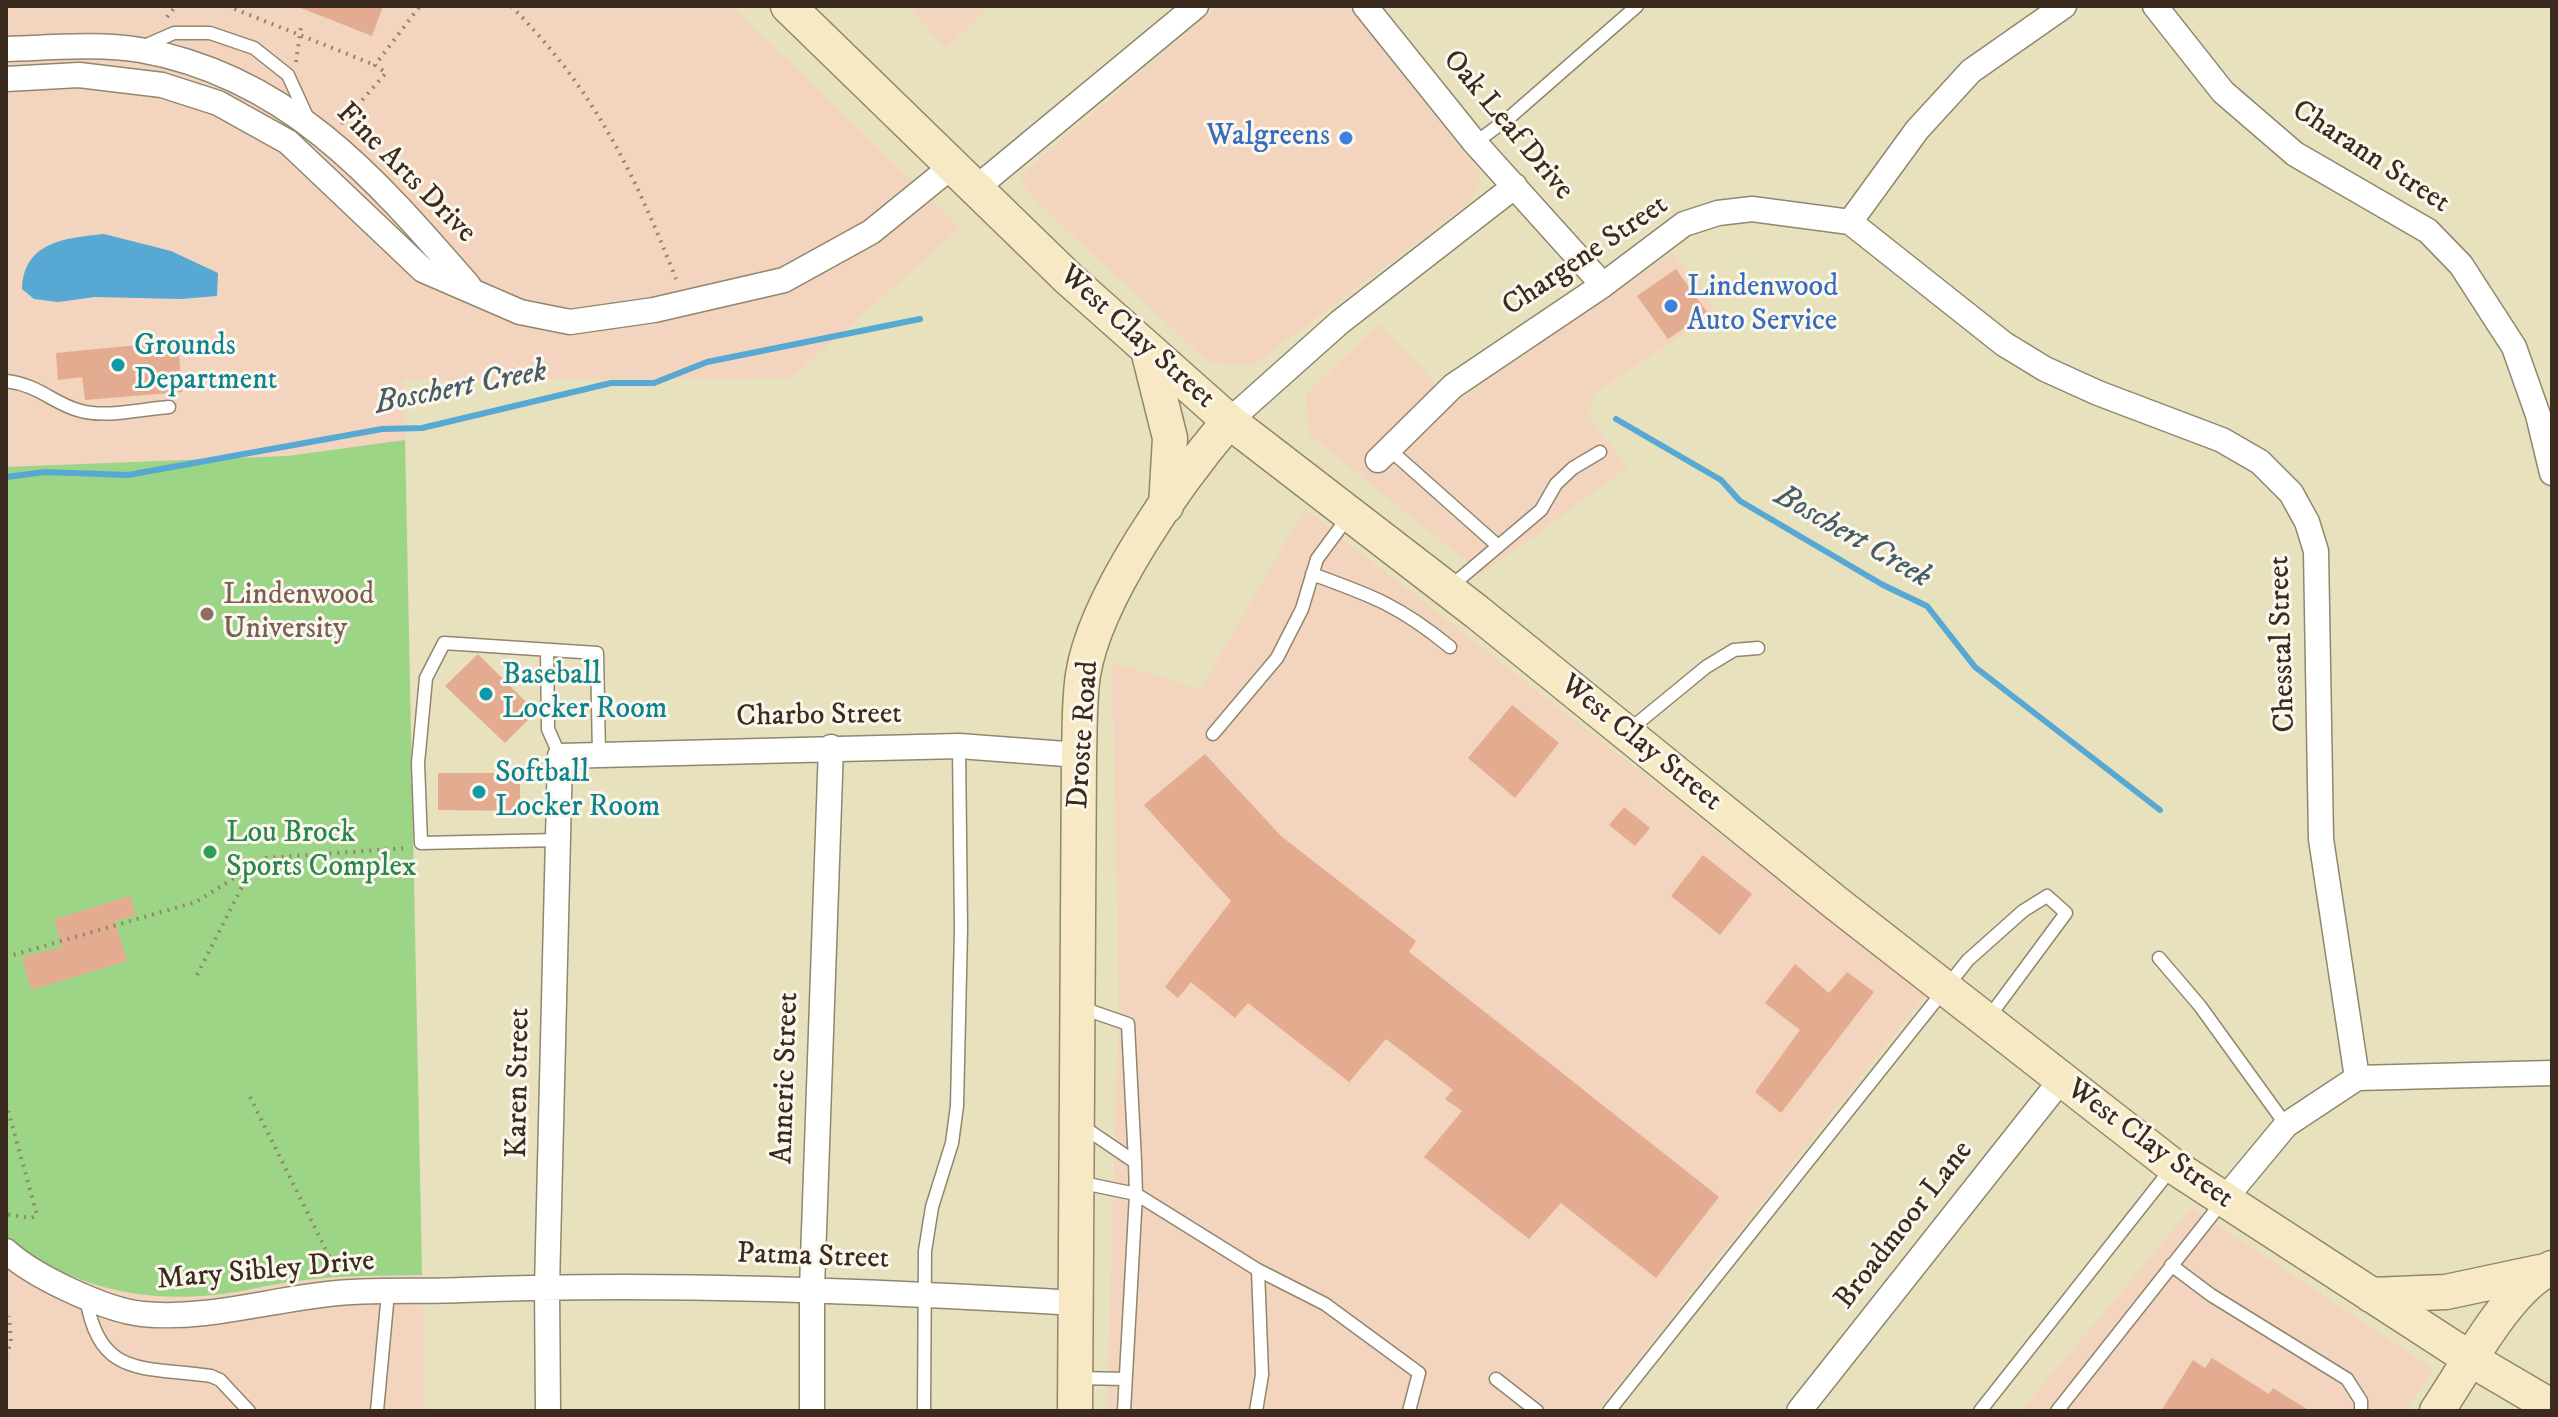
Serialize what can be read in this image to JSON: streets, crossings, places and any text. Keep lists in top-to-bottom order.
{
  "streets": {
    "main road": ["West Clay Street", "Droste Road"],
    "street": [
      "Oak Leaf Drive",
      "Charann Street",
      "Fine Arts Drive",
      "Chargene Street",
      "Chesstal Street",
      "Charbo Street",
      "Anneric Street",
      "Karen Street",
      "Broadmoor Lane",
      "Patma Street",
      "Mary Sibley Drive"
    ]
  },
  "crossings": [
    ["Oak Leaf Drive", "Chargene Street"],
    ["Oak Leaf Drive", "Droste Road"],
    ["Fine Arts Drive", "West Clay Street"],
    ["Chargene Street", "Chesstal Street"],
    ["West Clay Street", "Droste Road"],
    ["West Clay Street", "Broadmoor Lane"],
    ["Charbo Street", "Droste Road"],
    ["Charbo Street", "Anneric Street"],
    ["Charbo Street", "Karen Street"],
    ["Droste Road", "Patma Street"],
    ["Anneric Street", "Patma Street"],
    ["Karen Street", "Patma Street"],
    ["Karen Street", "Mary Sibley Drive"],
    ["Patma Street", "Mary Sibley Drive"]
  ],
  "water": ["Boschert Creek"],
  "places": [
    "Walgreens",
    "Lindenwood Auto Service",
    "Grounds Department",
    "Lindenwood University",
    "Baseball Locker Room",
    "Softball Locker Room",
    "Lou Brock Sports Complex"
  ]
}
